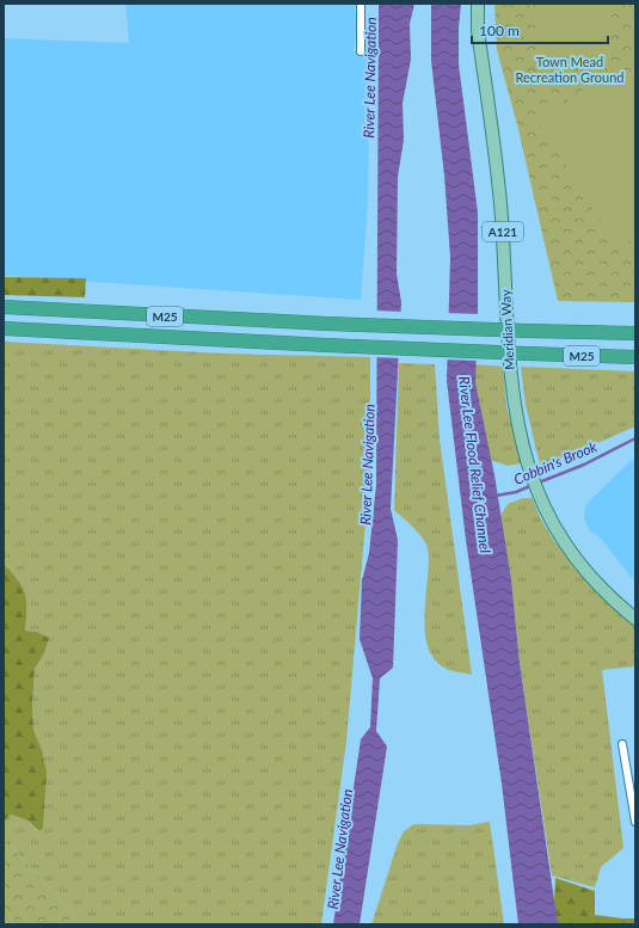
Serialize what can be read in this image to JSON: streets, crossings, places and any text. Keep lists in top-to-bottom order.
{
  "streets": {
    "highway": ["M25"],
    "main road": ["A121", "Meridian Way"]
  },
  "water": ["River Lee Navigation", "Cobbin's Brook", "River Lee Flood Relief Channel"],
  "parks": ["Town Mead Recreation Ground"],
  "scale_bar": "100 m"
}
